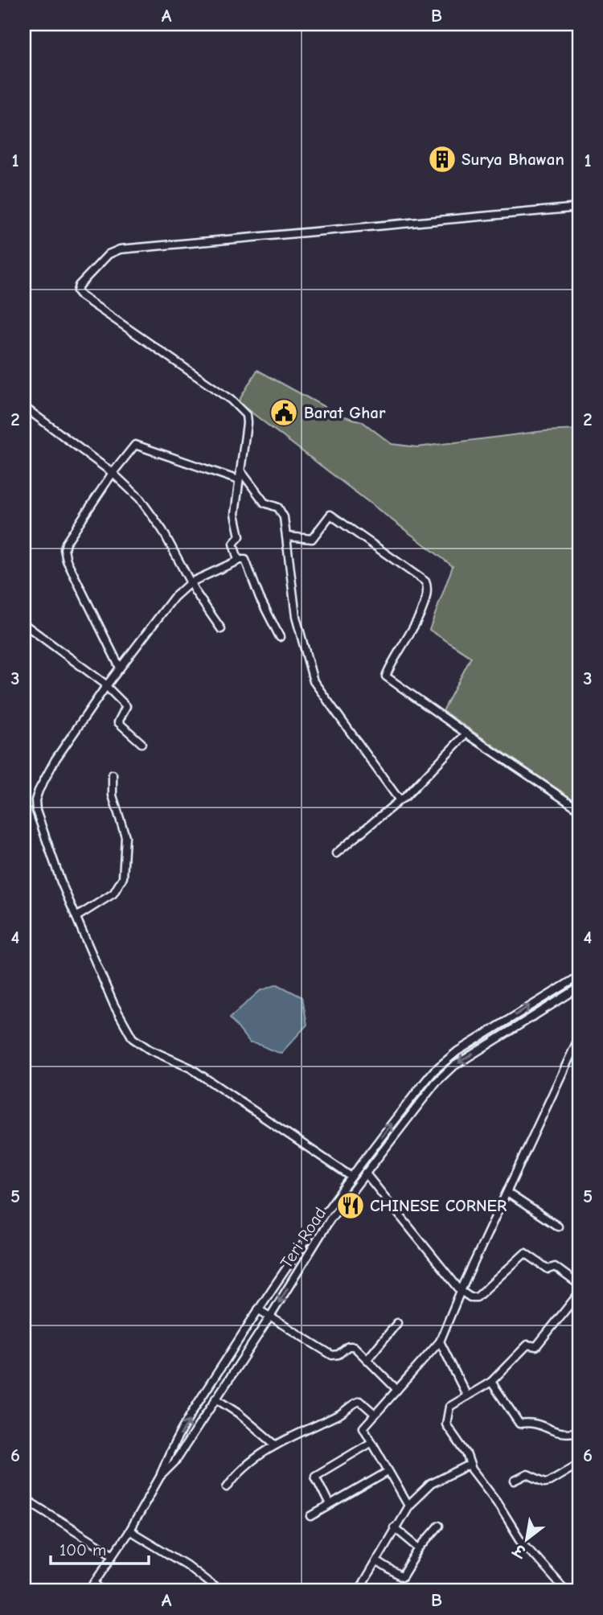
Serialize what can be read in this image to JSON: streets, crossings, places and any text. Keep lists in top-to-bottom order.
{
  "streets": {
    "street": ["Teri Road"]
  },
  "places": {
    "building": ["Surya Bhawan"],
    "public building": ["Barat Ghar"],
    "restaurant": ["CHINESE CORNER"]
  },
  "scale_bar": "100 m",
  "north": "bottom left",
  "grid": {
    "columns": ["A", "B"],
    "rows": [
      "1",
      "2",
      "3",
      "4",
      "5",
      "6"
    ]
  }
}
